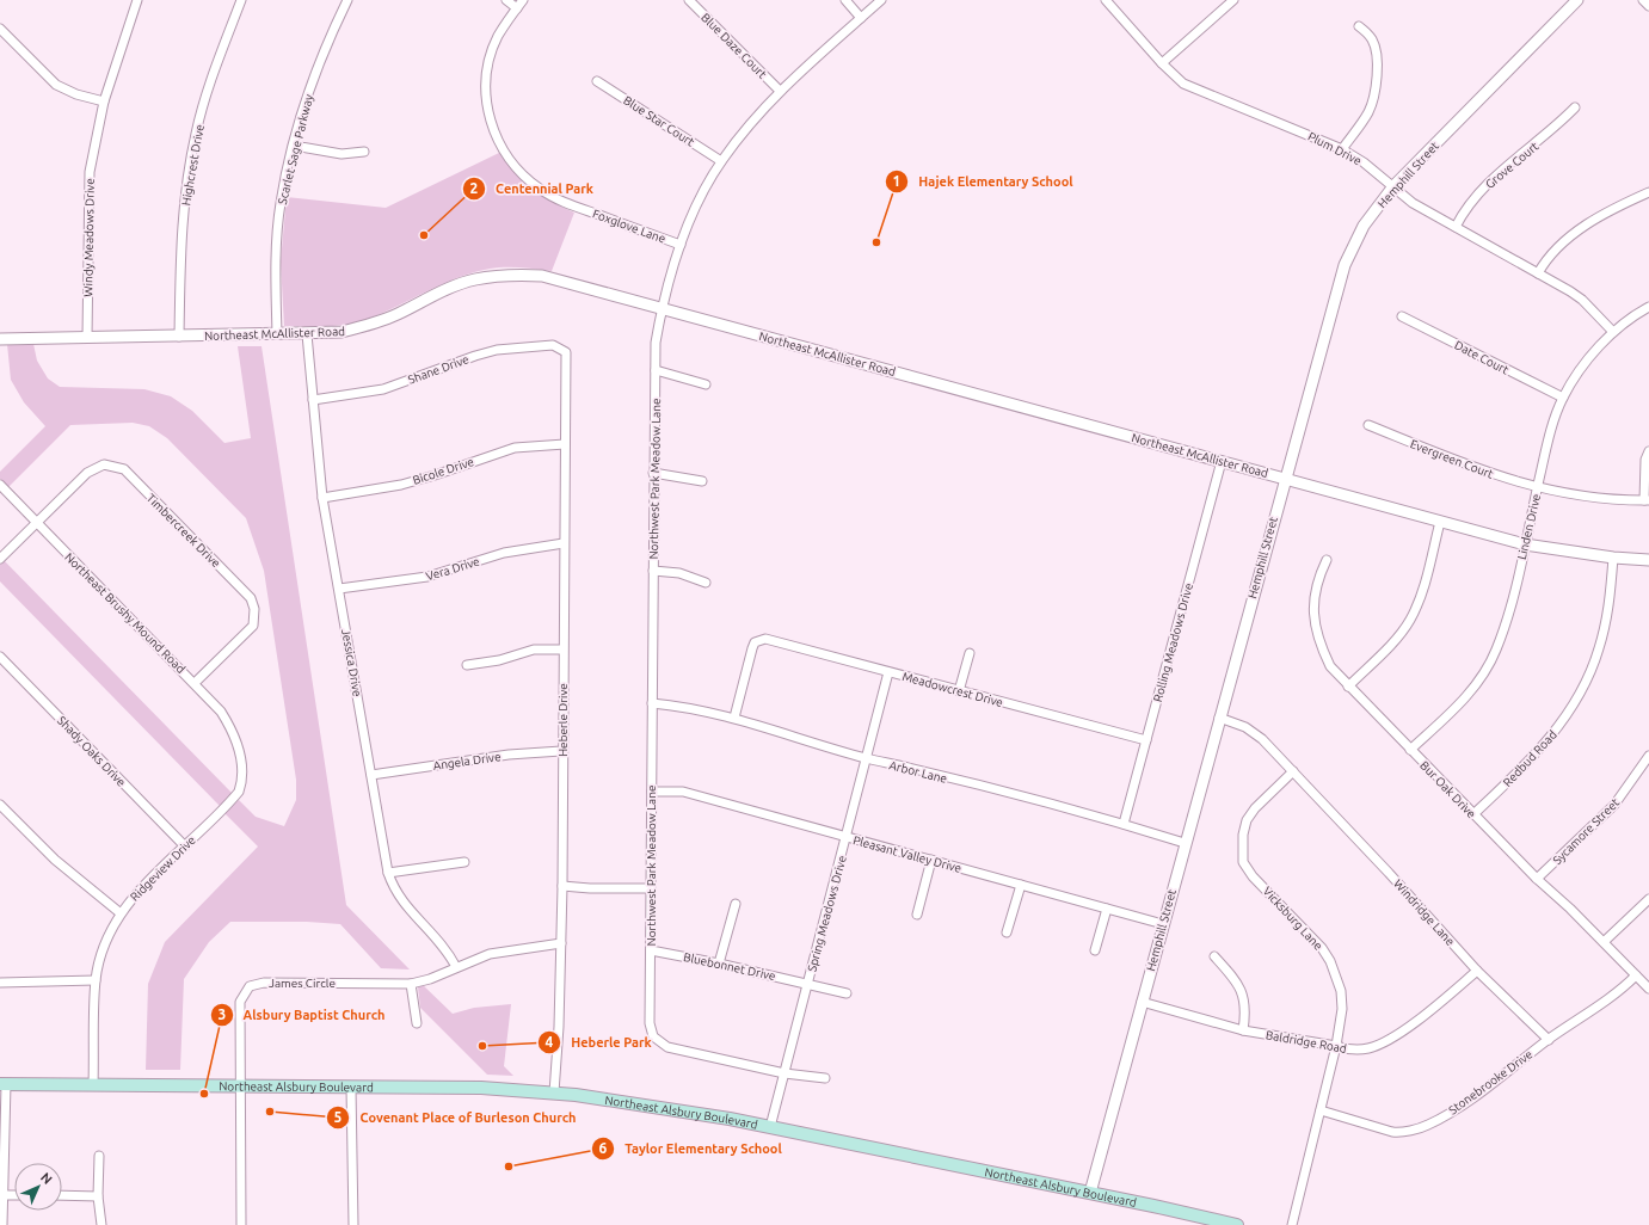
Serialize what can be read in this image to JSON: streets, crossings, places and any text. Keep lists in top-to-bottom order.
{
  "streets": {
    "main road": ["Northeast Alsbury Boulevard"],
    "street": [
      "Blue Daze Court",
      "Blue Star Court",
      "Plum Drive",
      "Scarlet Sage Parkway",
      "Highcrest Drive",
      "Grove Court",
      "Hemphill Street",
      "Foxglove Lane",
      "Windy Meadows Drive",
      "Northeast McAllister Road",
      "Date Court",
      "Shane Drive",
      "Evergreen Court",
      "Bicole Drive",
      "Northwest Park Meadow Lane",
      "Linden Drive",
      "Timbercreek Drive",
      "Vera Drive",
      "Northeast Brushy Mound Road",
      "Rolling Meadows Drive",
      "Jessica Drive",
      "Meadowcrest Drive",
      "Heberle Drive",
      "Shady Oaks Drive",
      "Redbud Road",
      "Angela Drive",
      "Arbor Lane",
      "Bur Oak Drive",
      "Sycamore Street",
      "Pleasant Valley Drive",
      "Ridgeview Drive",
      "Windridge Lane",
      "Spring Meadows Drive",
      "Vicksburg Lane",
      "Bluebonnet Drive",
      "James Circle",
      "Baldridge Road",
      "Stonebrooke Drive"
    ]
  },
  "crossings": [
    ["Blue Daze Court", "Northwest Park Meadow Lane"],
    ["Blue Star Court", "Northwest Park Meadow Lane"],
    ["Plum Drive", "Grove Court"],
    ["Plum Drive", "Hemphill Street"],
    ["Plum Drive", "Linden Drive"],
    ["Scarlet Sage Parkway", "Northeast McAllister Road"],
    ["Highcrest Drive", "Northeast McAllister Road"],
    ["Hemphill Street", "Northeast McAllister Road"],
    ["Hemphill Street", "Arbor Lane"],
    ["Hemphill Street", "Pleasant Valley Drive"],
    ["Hemphill Street", "Windridge Lane"],
    ["Hemphill Street", "Baldridge Road"],
    ["Hemphill Street", "Northeast Alsbury Boulevard"],
    ["Foxglove Lane", "Northwest Park Meadow Lane"],
    ["Windy Meadows Drive", "Northeast McAllister Road"],
    ["Northeast McAllister Road", "Northwest Park Meadow Lane"],
    ["Northeast McAllister Road", "Linden Drive"],
    ["Northeast McAllister Road", "Rolling Meadows Drive"],
    ["Northeast McAllister Road", "Jessica Drive"],
    ["Northeast McAllister Road", "Redbud Road"],
    ["Date Court", "Linden Drive"],
    ["Shane Drive", "Jessica Drive"],
    ["Shane Drive", "Heberle Drive"],
    ["Evergreen Court", "Linden Drive"],
    ["Bicole Drive", "Jessica Drive"],
    ["Bicole Drive", "Heberle Drive"],
    ["Northwest Park Meadow Lane", "Arbor Lane"],
    ["Northwest Park Meadow Lane", "Pleasant Valley Drive"],
    ["Northwest Park Meadow Lane", "Spring Meadows Drive"],
    ["Northwest Park Meadow Lane", "Bluebonnet Drive"],
    ["Linden Drive", "Bur Oak Drive"],
    ["Timbercreek Drive", "Northeast Brushy Mound Road"],
    ["Vera Drive", "Jessica Drive"],
    ["Vera Drive", "Heberle Drive"],
    ["Northeast Brushy Mound Road", "Ridgeview Drive"],
    ["Rolling Meadows Drive", "Meadowcrest Drive"],
    ["Rolling Meadows Drive", "Arbor Lane"],
    ["Jessica Drive", "Angela Drive"],
    ["Jessica Drive", "James Circle"],
    ["Meadowcrest Drive", "Arbor Lane"],
    ["Meadowcrest Drive", "Spring Meadows Drive"],
    ["Heberle Drive", "Angela Drive"],
    ["Heberle Drive", "James Circle"],
    ["Heberle Drive", "Northeast Alsbury Boulevard"],
    ["Shady Oaks Drive", "Ridgeview Drive"],
    ["Redbud Road", "Bur Oak Drive"],
    ["Arbor Lane", "Spring Meadows Drive"],
    ["Bur Oak Drive", "Sycamore Street"],
    ["Pleasant Valley Drive", "Spring Meadows Drive"],
    ["Ridgeview Drive", "Northeast Alsbury Boulevard"],
    ["Windridge Lane", "Vicksburg Lane"],
    ["Windridge Lane", "Baldridge Road"],
    ["Windridge Lane", "Stonebrooke Drive"],
    ["Spring Meadows Drive", "Bluebonnet Drive"],
    ["Spring Meadows Drive", "Northeast Alsbury Boulevard"],
    ["Vicksburg Lane", "Baldridge Road"],
    ["Vicksburg Lane", "Stonebrooke Drive"],
    ["James Circle", "Northeast Alsbury Boulevard"]
  ],
  "places": [
    "Centennial Park",
    "Hajek Elementary School",
    "Heberle Park",
    "Alsbury Baptist Church",
    "Covenant Place of Burleson Church",
    "Taylor Elementary School"
  ],
  "north": "top right"
}
